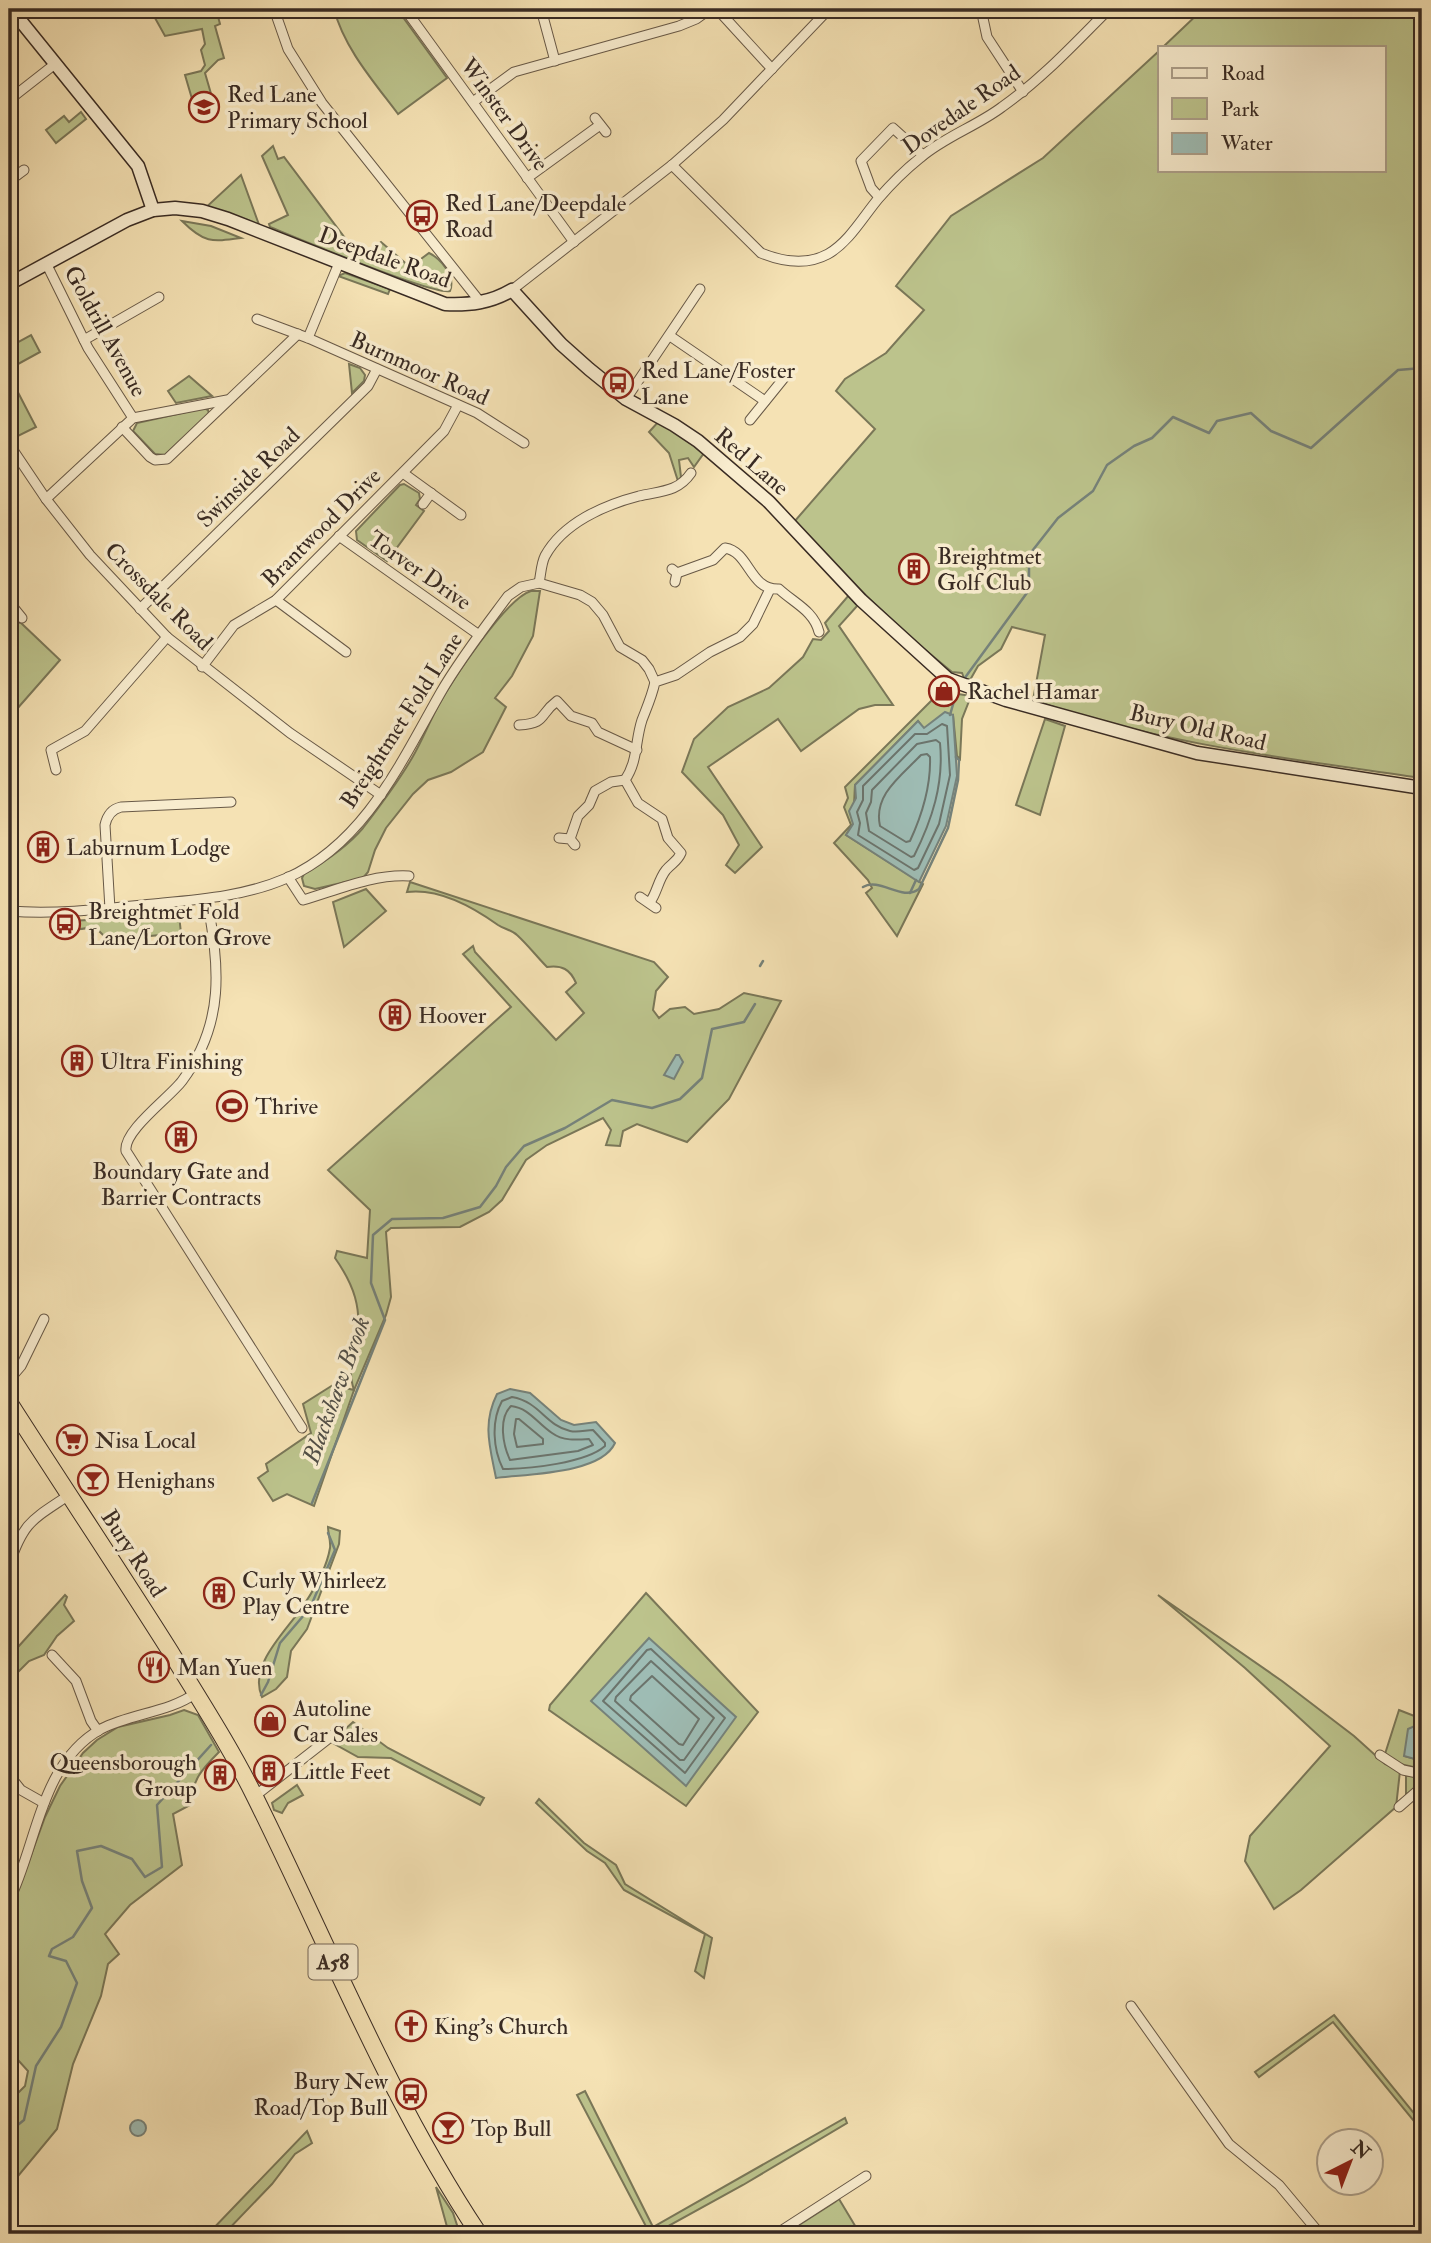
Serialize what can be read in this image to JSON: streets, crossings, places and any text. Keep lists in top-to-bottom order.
{
  "streets": {
    "highway": ["Bury Road", "A58"],
    "street": [
      "Dovedale Road",
      "Winster Drive",
      "Deepdale Road",
      "Goldrill Avenue",
      "Burnmoor Road",
      "Red Lane",
      "Swinside Road",
      "Brantwood Drive",
      "Torver Drive",
      "Crossdale Road",
      "Breightmet Fold Lane",
      "Bury Old Road"
    ]
  },
  "crossings": [
    ["Dovedale Road", "Deepdale Road"],
    ["Winster Drive", "Deepdale Road"],
    ["Deepdale Road", "Goldrill Avenue"],
    ["Deepdale Road", "Red Lane"],
    ["Burnmoor Road", "Swinside Road"],
    ["Burnmoor Road", "Brantwood Drive"],
    ["Red Lane", "Bury Old Road"],
    ["Swinside Road", "Crossdale Road"],
    ["Brantwood Drive", "Torver Drive"],
    ["Brantwood Drive", "Crossdale Road"],
    ["Torver Drive", "Breightmet Fold Lane"],
    ["Crossdale Road", "Breightmet Fold Lane"],
    ["Bury Road", "A58"]
  ],
  "water": ["Blackshaw Brook"],
  "places": {
    "school or university": ["Red Lane Primary School"],
    "bus stop": [
      "Red Lane/Deepdale Road",
      "Red Lane/Foster Lane",
      "Breightmet Fold Lane/Lorton Grove",
      "Bury New Road/Top Bull"
    ],
    "building": [
      "Breightmet Golf Club",
      "Laburnum Lodge",
      "Hoover",
      "Ultra Finishing",
      "Boundary Gate and Barrier Contracts",
      "Curly Whirleez Play Centre",
      "Little Feet",
      "Queensborough Group"
    ],
    "shop": ["Rachel Hamar", "Autoline Car Sales"],
    "sports": ["Thrive"],
    "supermarket": ["Nisa Local"],
    "bar": ["Henighans", "Top Bull"],
    "restaurant": ["Man Yuen"],
    "church": ["King's Church"]
  },
  "legend": ["Road", "Park", "Water"],
  "north": "top right"
}
